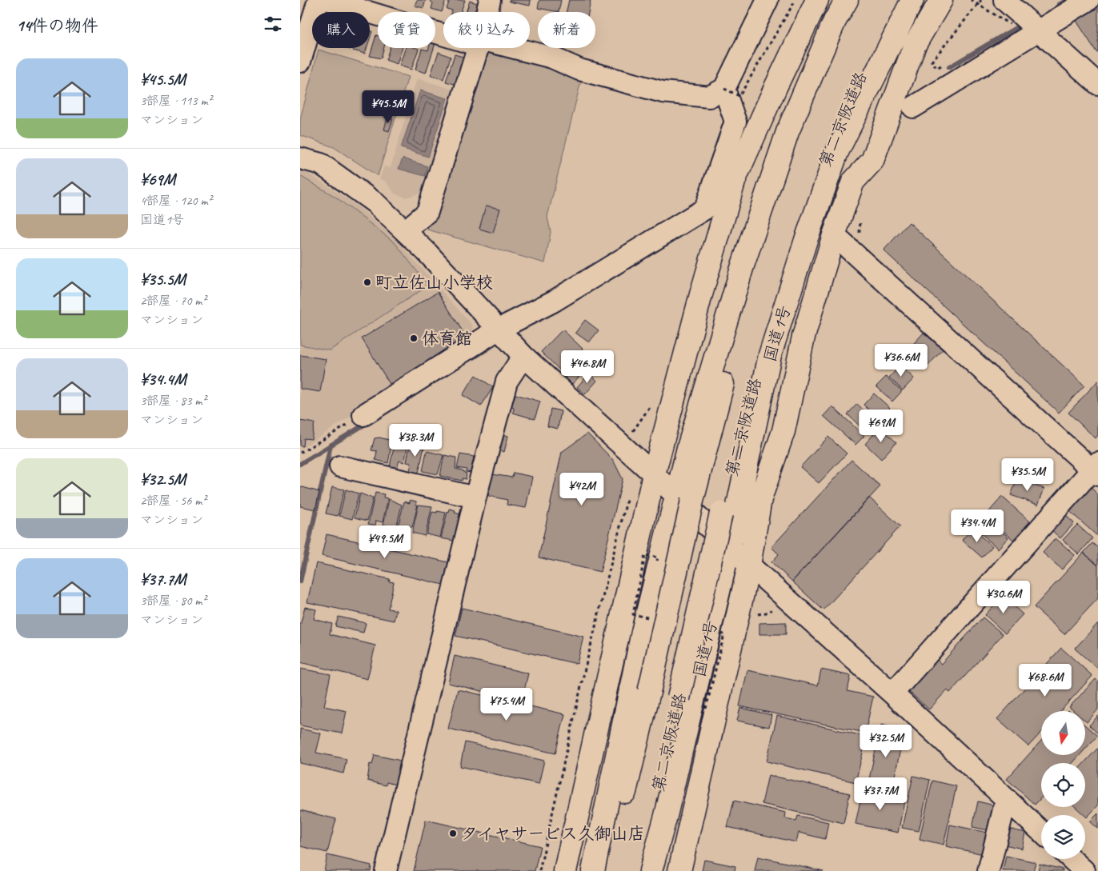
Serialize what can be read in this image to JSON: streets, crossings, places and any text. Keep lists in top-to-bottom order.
{
  "streets": {
    "highway": ["第二京阪道路", "国道1号"]
  },
  "places": ["町立佐山小学校", "体育館", "タイヤサービス久御山店"],
  "north": "bottom",
  "page": {
    "heading": "14件の物件",
    "chip": [
      "購入",
      "賃貸",
      "絞り込み",
      "新着"
    ],
    "list": [
      {
        "name": "¥45.5M",
        "note": "3部屋 · 113 m² · マンション"
      },
      {
        "name": "¥69M",
        "note": "4部屋 · 120 m² · 国道1号"
      },
      {
        "name": "¥35.5M",
        "note": "2部屋 · 70 m² · マンション"
      },
      {
        "name": "¥34.4M",
        "note": "3部屋 · 83 m² · マンション"
      },
      {
        "name": "¥32.5M",
        "note": "2部屋 · 56 m² · マンション"
      },
      {
        "name": "¥37.7M",
        "note": "3部屋 · 80 m² · マンション"
      }
    ],
    "price": [
      "¥45.5M",
      "¥36.6M",
      "¥46.8M",
      "¥69M",
      "¥38.3M",
      "¥35.5M",
      "¥42M",
      "¥34.4M",
      "¥49.5M",
      "¥30.6M",
      "¥68.6M",
      "¥75.4M",
      "¥32.5M",
      "¥37.7M"
    ]
  }
}
